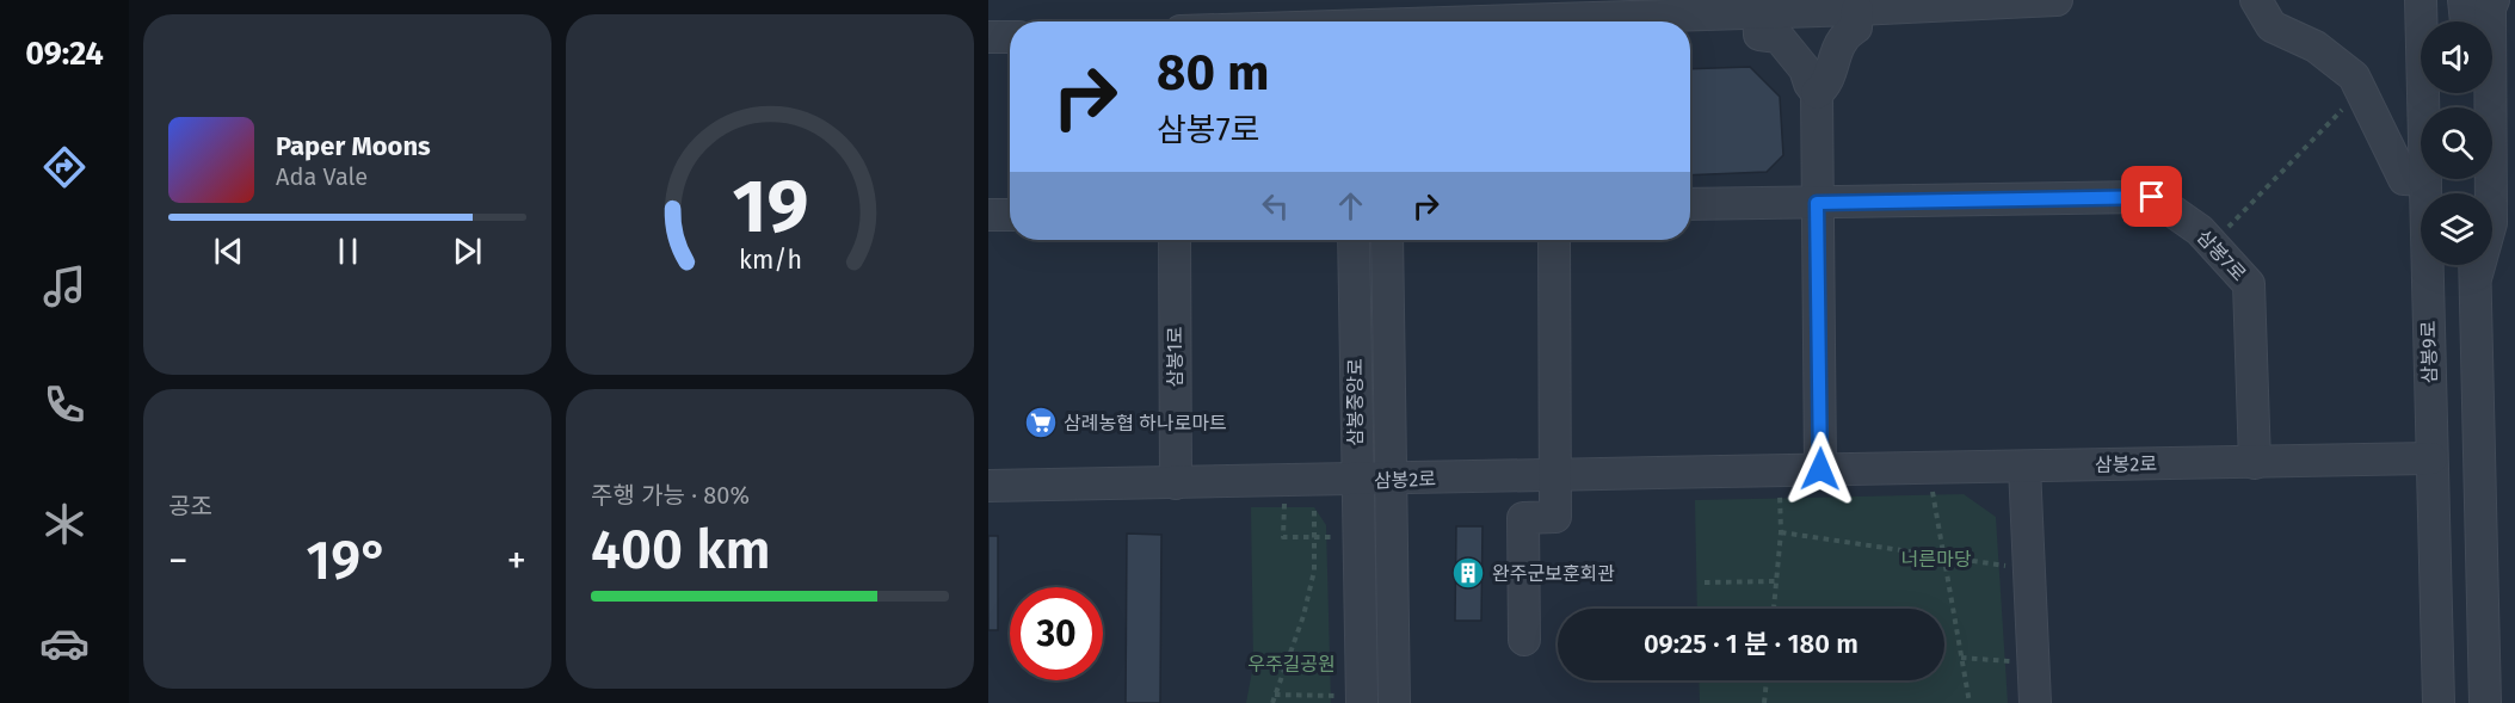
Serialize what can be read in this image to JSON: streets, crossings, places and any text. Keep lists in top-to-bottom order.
{
  "streets": {
    "street": [
      "삼봉7로",
      "삼봉9로",
      "삼봉1로",
      "삼봉중앙로",
      "삼봉2로"
    ]
  },
  "crossings": [
    ["삼봉7로", "삼봉2로"],
    ["삼봉9로", "삼봉2로"],
    ["삼봉1로", "삼봉2로"],
    ["삼봉중앙로", "삼봉2로"]
  ],
  "parks": ["너른마당", "우주길공원"],
  "places": {
    "supermarket": ["삼례농협 하나로마트"],
    "building": ["완주군보훈회관"]
  },
  "page": {
    "tabs": "09:24",
    "turn": ["80 m", "삼봉7로"],
    "song": ["Paper Moons", "Ada Vale"],
    "tile": [
      "공조",
      ["주행 가능 · 80%", "400 km"]
    ],
    "heat": ["−", "19°", "+"],
    "limit": "30",
    "trip": "09:25 · 1 분 · 180 m",
    "gauge": ["19", "km/h"]
  }
}
